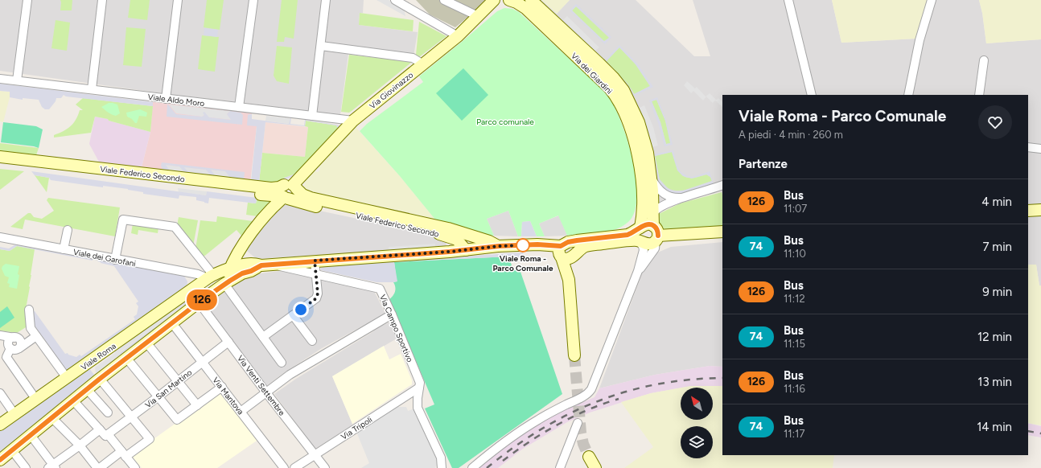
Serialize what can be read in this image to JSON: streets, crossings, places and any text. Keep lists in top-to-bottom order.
{
  "streets": {
    "main road": [
      "Via dei Giardini",
      "Via Giovinazzo",
      "Viale Federico Secondo",
      "Viale Roma"
    ],
    "street": [
      "Viale Aldo Moro",
      "Viale dei Garofani",
      "Via Campo Sportivo",
      "Via Venti Settembre",
      "Via San Martino",
      "Via Mantova",
      "Via Tripoli"
    ]
  },
  "crossings": [
    ["Via dei Giardini", "Viale Roma"],
    ["Via Giovinazzo", "Viale Aldo Moro"],
    ["Via Giovinazzo", "Viale Federico Secondo"],
    ["Via Giovinazzo", "Viale Roma"],
    ["Viale Federico Secondo", "Viale Roma"],
    ["Viale dei Garofani", "Viale Roma"],
    ["Via Campo Sportivo", "Viale Roma"],
    ["Via Campo Sportivo", "Via Tripoli"],
    ["Viale Roma", "Via Venti Settembre"],
    ["Viale Roma", "Via Mantova"],
    ["Via Venti Settembre", "Via San Martino"],
    ["Via Venti Settembre", "Via Tripoli"],
    ["Via San Martino", "Via Mantova"]
  ],
  "parks": ["Parco comunale"],
  "places": ["Viale Roma - Parco Comunale"],
  "lines": ["bus line 126"],
  "north": "top left",
  "page": {
    "on_map": "126",
    "heading": [
      ["Viale Roma - Parco Comunale", "A piedi · 4 min · 260 m"],
      "Partenze"
    ],
    "list": [
      {
        "mark": "126",
        "name": "Bus",
        "note": "11:07",
        "value": "4 min"
      },
      {
        "mark": "74",
        "name": "Bus",
        "note": "11:10",
        "value": "7 min"
      },
      {
        "mark": "126",
        "name": "Bus",
        "note": "11:12",
        "value": "9 min"
      },
      {
        "mark": "74",
        "name": "Bus",
        "note": "11:15",
        "value": "12 min"
      },
      {
        "mark": "126",
        "name": "Bus",
        "note": "11:16",
        "value": "13 min"
      },
      {
        "mark": "74",
        "name": "Bus",
        "note": "11:17",
        "value": "14 min"
      }
    ]
  }
}
